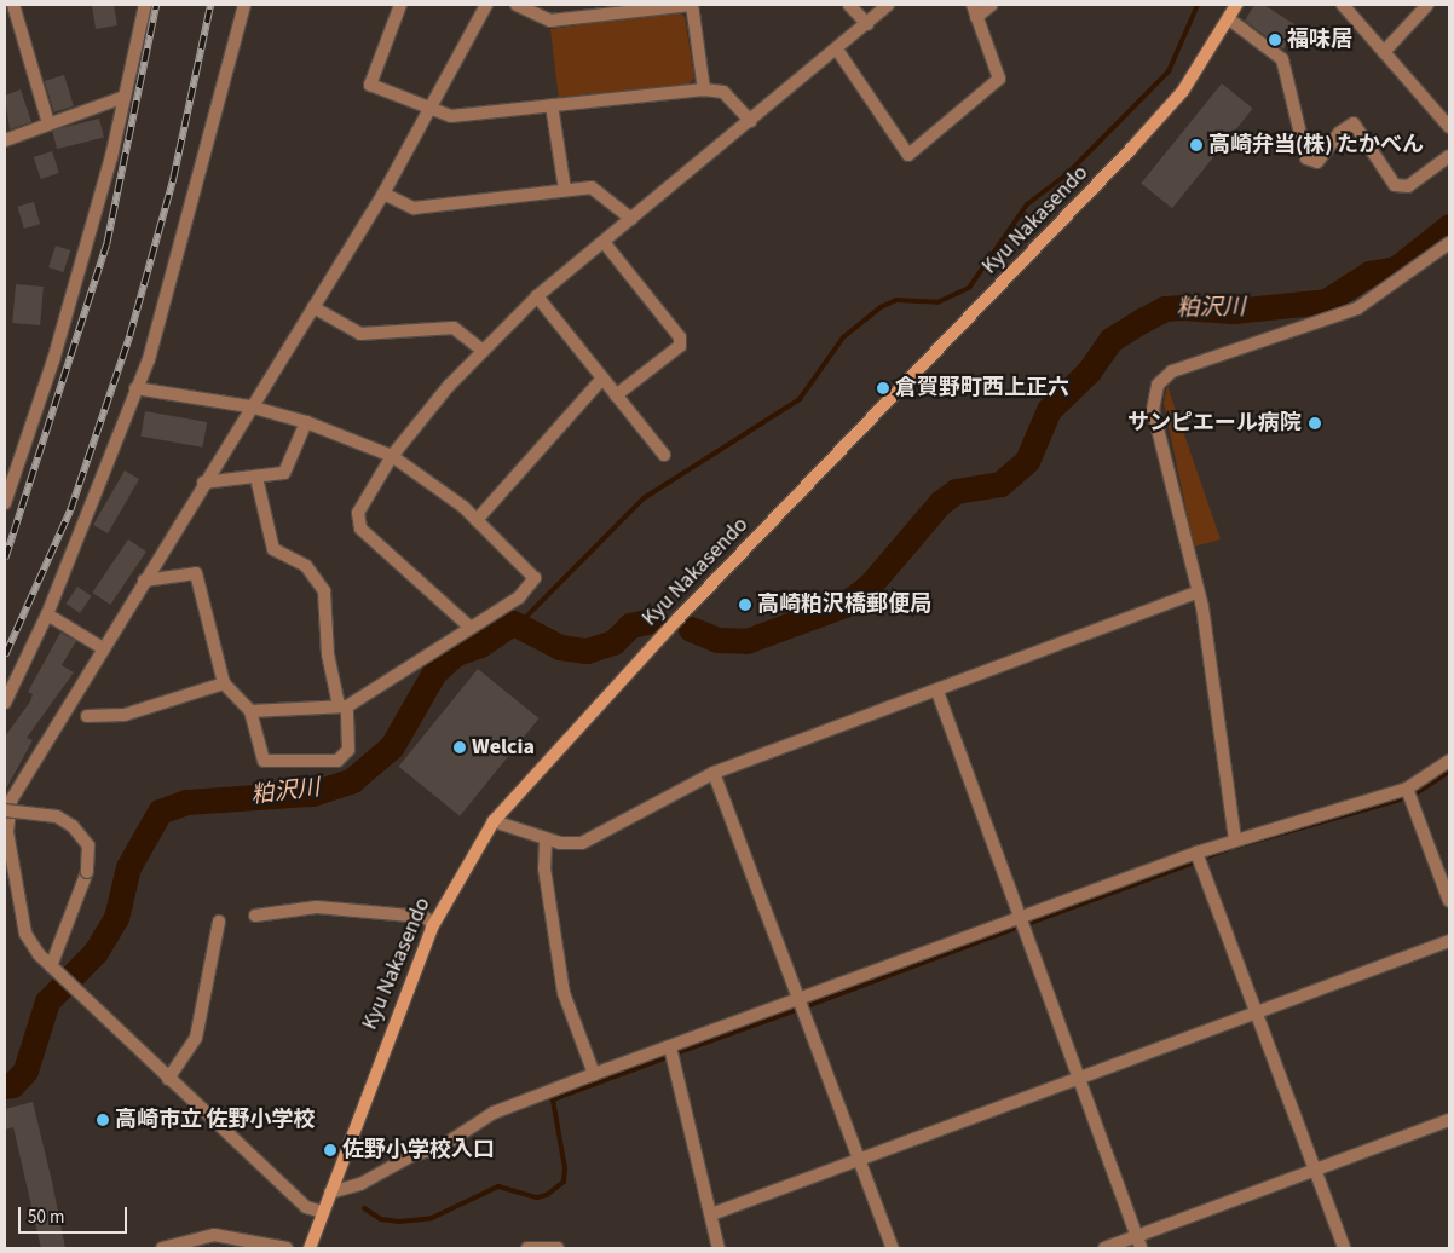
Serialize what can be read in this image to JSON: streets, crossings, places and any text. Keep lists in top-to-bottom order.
{
  "streets": {
    "main road": ["Kyu Nakasendo"]
  },
  "water": ["粕沢川"],
  "places": [
    "福味居",
    "高崎弁当(株) たかべん",
    "倉賀野町西上正六",
    "サンピエール病院",
    "高崎粕沢橋郵便局",
    "Welcia",
    "高崎市立 佐野小学校",
    "佐野小学校入口"
  ],
  "scale_bar": "50 m"
}
